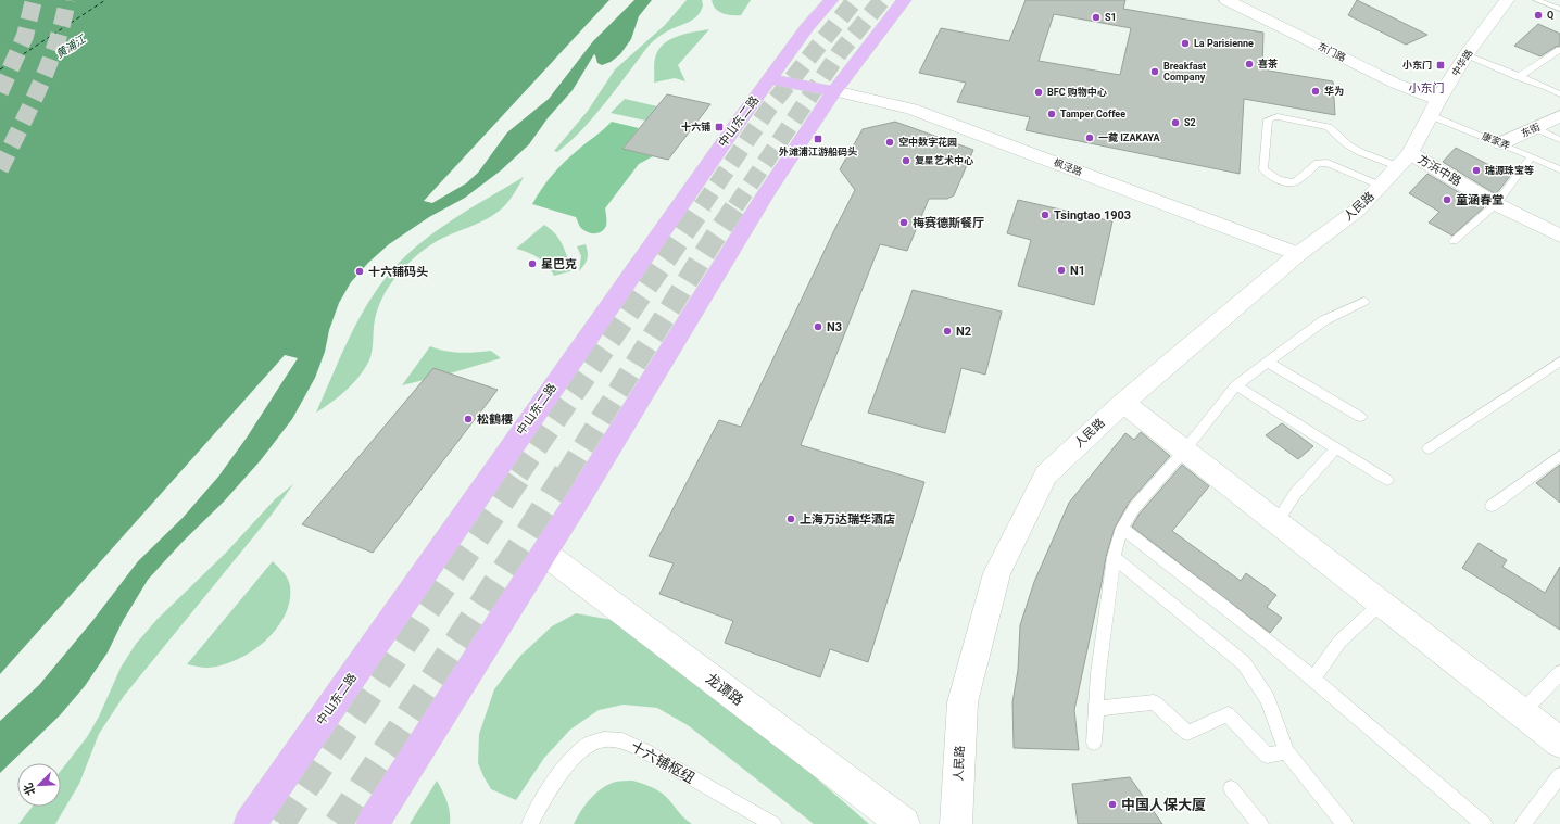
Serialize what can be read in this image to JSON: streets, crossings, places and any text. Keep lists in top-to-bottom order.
{
  "streets": {
    "main road": ["中山东二路"],
    "street": [
      "东门路",
      "中华路",
      "东街",
      "枫泾路",
      "方浜中路",
      "人民路",
      "龙谭路"
    ],
    "lane": ["康家弄", "十六铺枢纽"]
  },
  "crossings": [
    ["东门路", "中华路"],
    ["中华路", "康家弄"],
    ["中华路", "方浜中路"],
    ["中华路", "人民路"],
    ["东街", "康家弄"],
    ["枫泾路", "人民路"],
    ["方浜中路", "人民路"]
  ],
  "districts": ["小东门"],
  "water": ["黄浦江"],
  "places": {
    "other": [
      "Q",
      "S1",
      "La Parisienne",
      "喜茶",
      "Breakfast Company",
      "华为",
      "BFC 购物中心",
      "Tamper Coffee",
      "S2",
      "一藏 IZAKAYA",
      "空中数字花园",
      "复星艺术中心",
      "瑞源珠宝等",
      "童涵春堂",
      "Tsingtao 1903",
      "梅赛德斯餐厅",
      "星巴克",
      "N1",
      "十六铺码头",
      "N3",
      "N2",
      "松鶴樓",
      "上海万达瑞华酒店",
      "中国人保大厦"
    ],
    "transit": ["小东门", "十六铺", "外滩浦江游船码头"]
  },
  "north": "bottom left"
}
